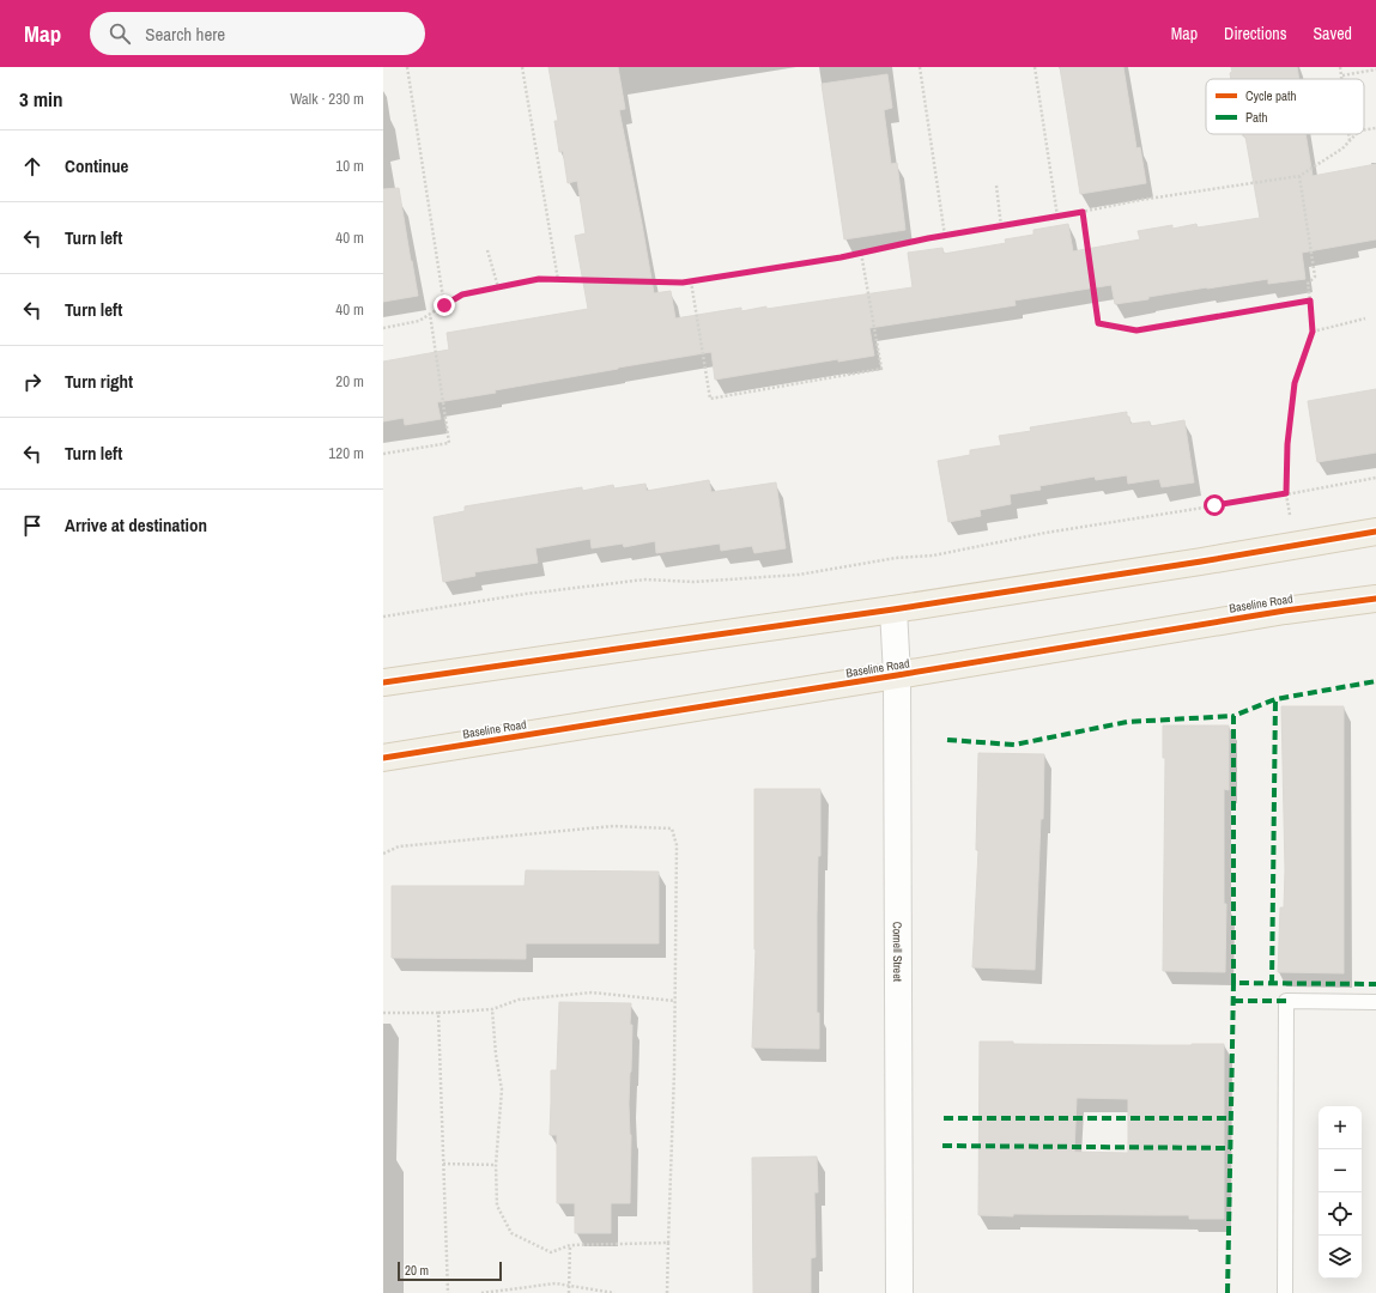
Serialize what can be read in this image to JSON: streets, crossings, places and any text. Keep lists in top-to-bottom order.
{
  "streets": {
    "main road": ["Baseline Road"],
    "street": ["Cornell Street"]
  },
  "crossings": [
    ["Baseline Road", "Cornell Street"]
  ],
  "legend": ["Cycle path", "Path"],
  "scale_bar": "20 m",
  "page": {
    "header": "Map",
    "search": "Search here",
    "nav": ["Map", "Directions", "Saved"],
    "heading": ["3 min", "Walk · 230 m"],
    "list": [
      ["Continue", "10 m"],
      ["Turn left", "40 m"],
      ["Turn left", "40 m"],
      ["Turn right", "20 m"],
      ["Turn left", "120 m"],
      "Arrive at destination"
    ],
    "map_buttons": ["+", "−"],
    "scale": "20 m"
  }
}
